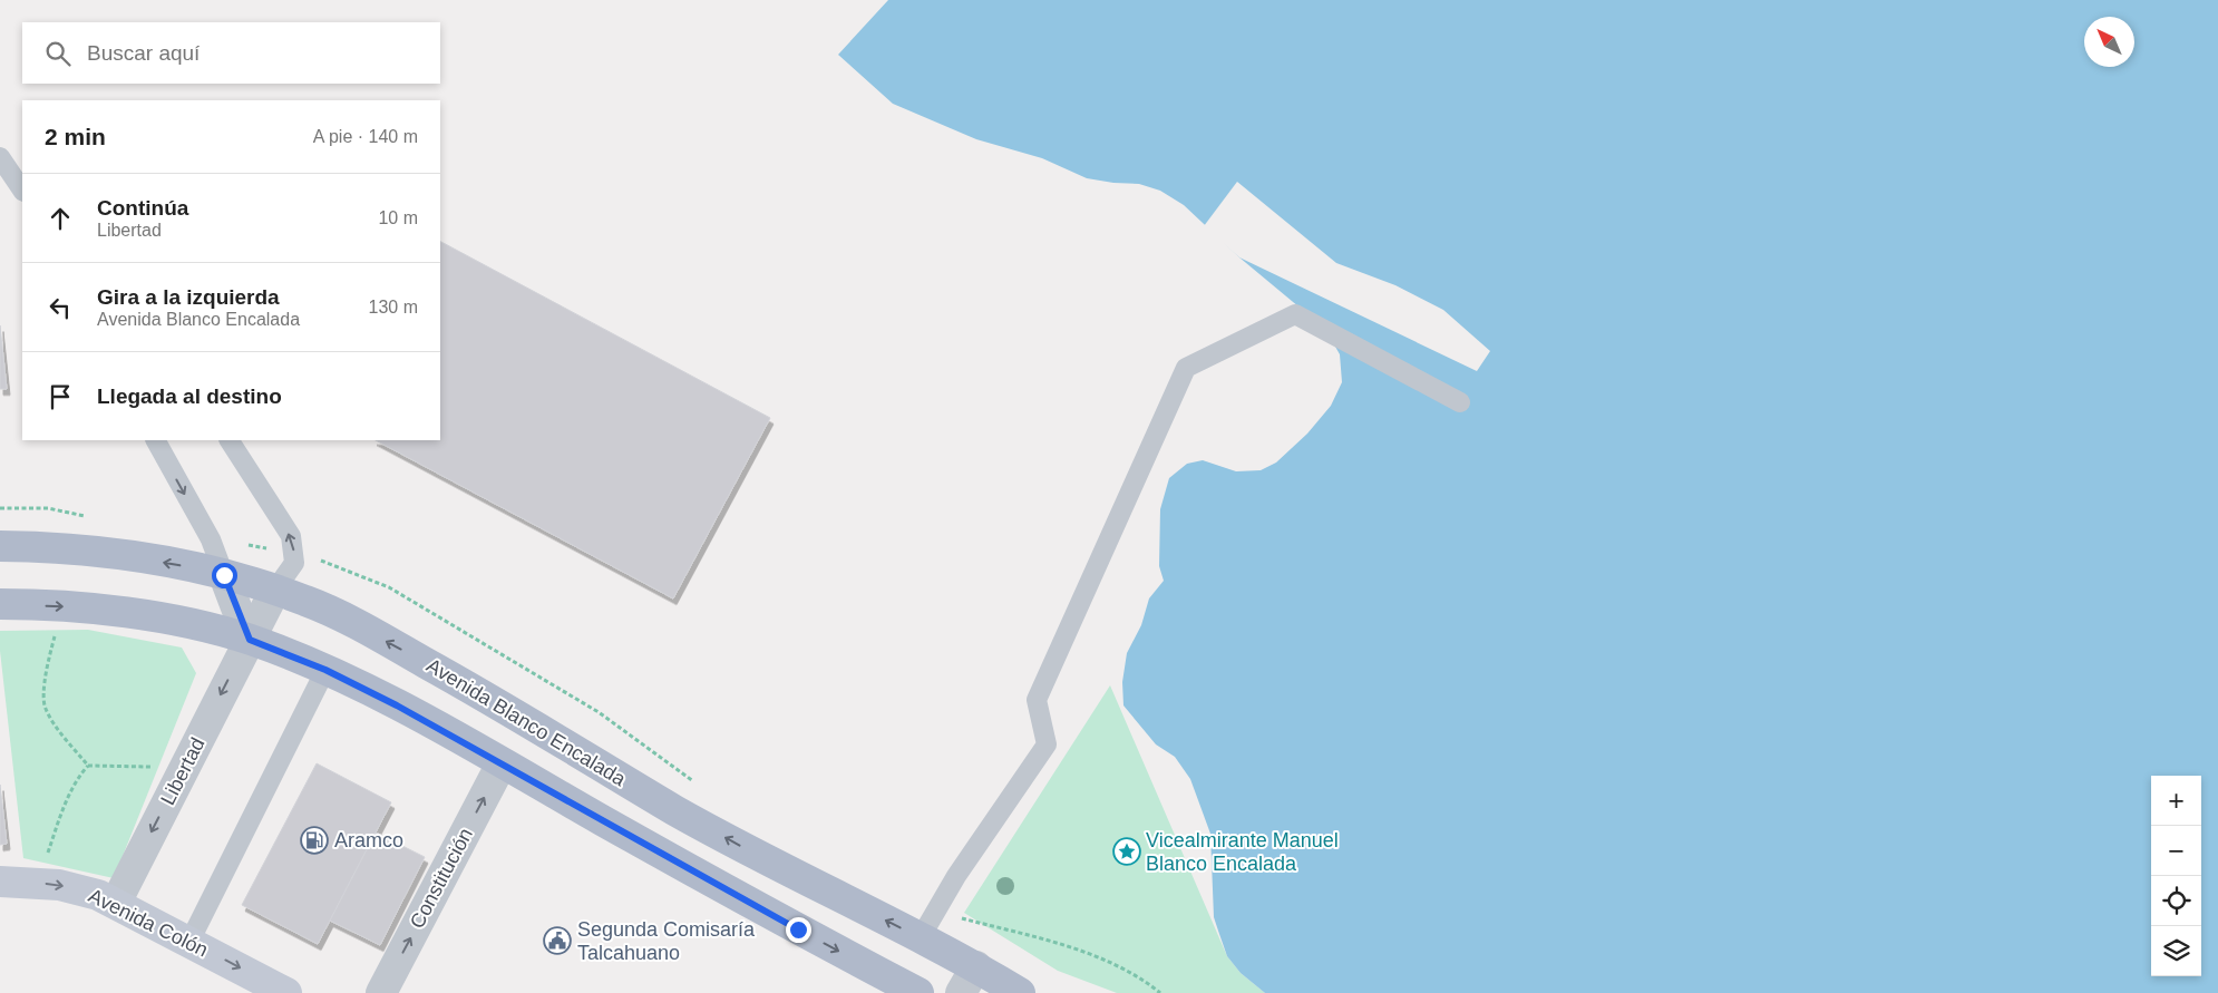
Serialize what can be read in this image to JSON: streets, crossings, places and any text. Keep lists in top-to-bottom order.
{
  "streets": {
    "main road": ["Avenida Blanco Encalada", "Avenida Colón"],
    "street": ["Libertad", "Constitución"]
  },
  "crossings": [
    ["Avenida Blanco Encalada", "Libertad"],
    ["Libertad", "Avenida Colón"]
  ],
  "one_way": ["Libertad", "Constitución", "Avenida Colón"],
  "places": {
    "fuel station": ["Aramco"],
    "place": ["Vicealmirante Manuel Blanco Encalada"],
    "public building": ["Segunda Comisaría Talcahuano"]
  },
  "north": "top left",
  "page": {
    "search": "Buscar aquí",
    "heading": ["2 min", "A pie · 140 m"],
    "list": [
      ["Continúa", "Libertad", "10 m"],
      ["Gira a la izquierda", "Avenida Blanco Encalada", "130 m"],
      "Llegada al destino"
    ],
    "map_buttons": ["+", "−"]
  }
}
